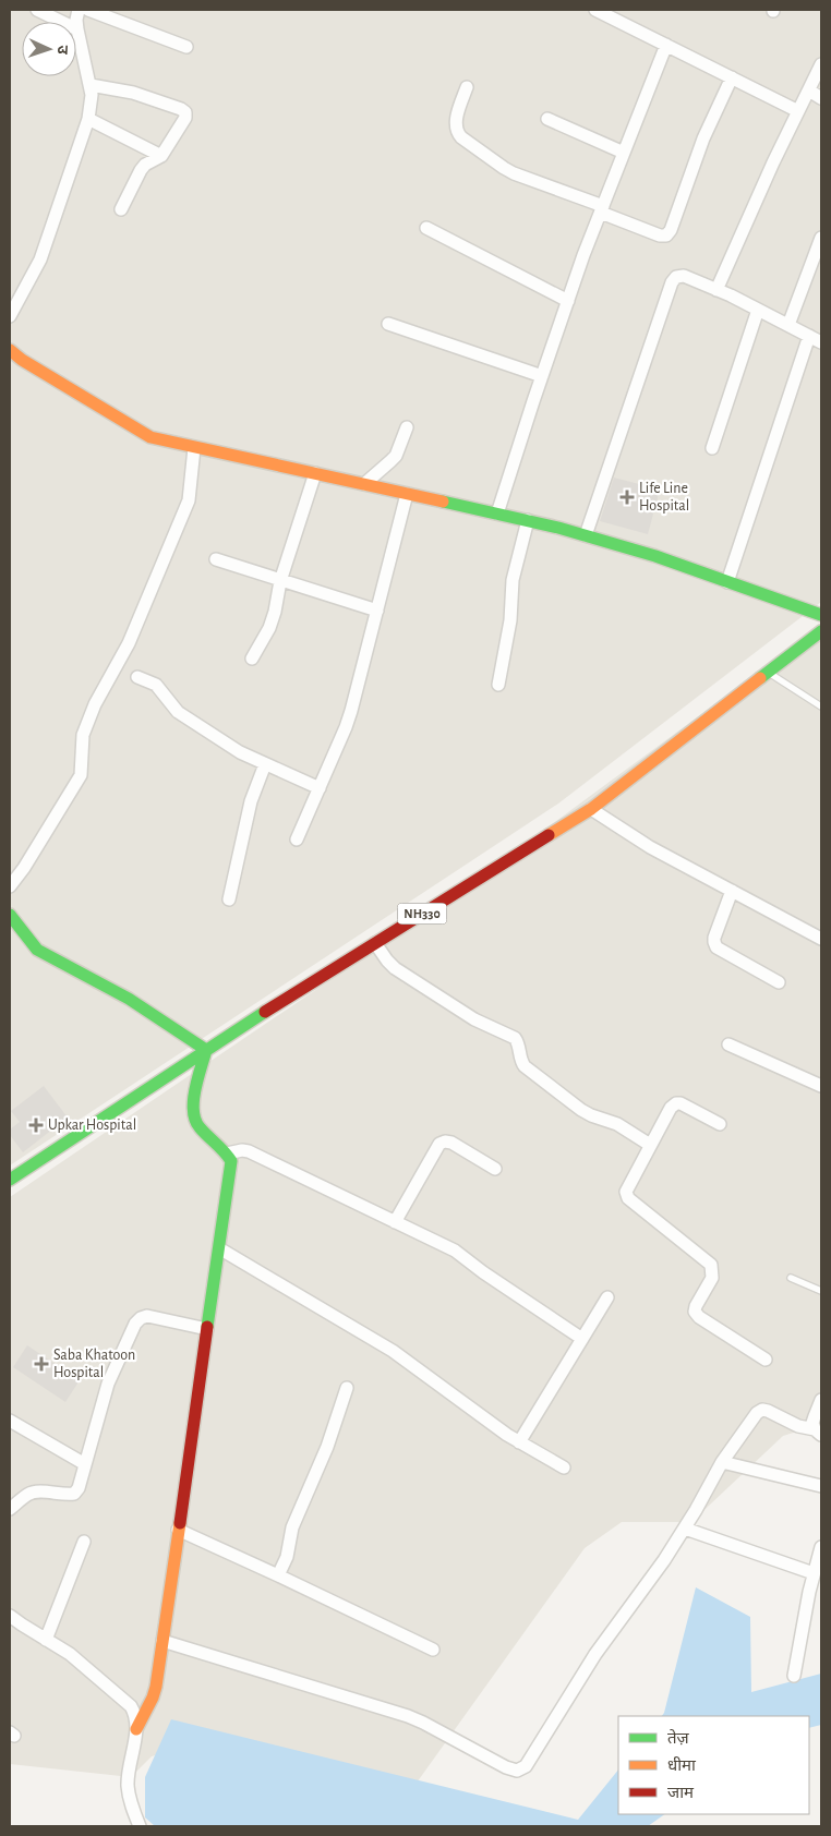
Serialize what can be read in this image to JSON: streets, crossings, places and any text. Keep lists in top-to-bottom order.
{
  "streets": {
    "main road": ["NH330"]
  },
  "places": {
    "health": ["Life Line Hospital", "Upkar Hospital", "Saba Khatoon Hospital"]
  },
  "legend": ["तेज़", "धीमा", "जाम"],
  "north": "right"
}
